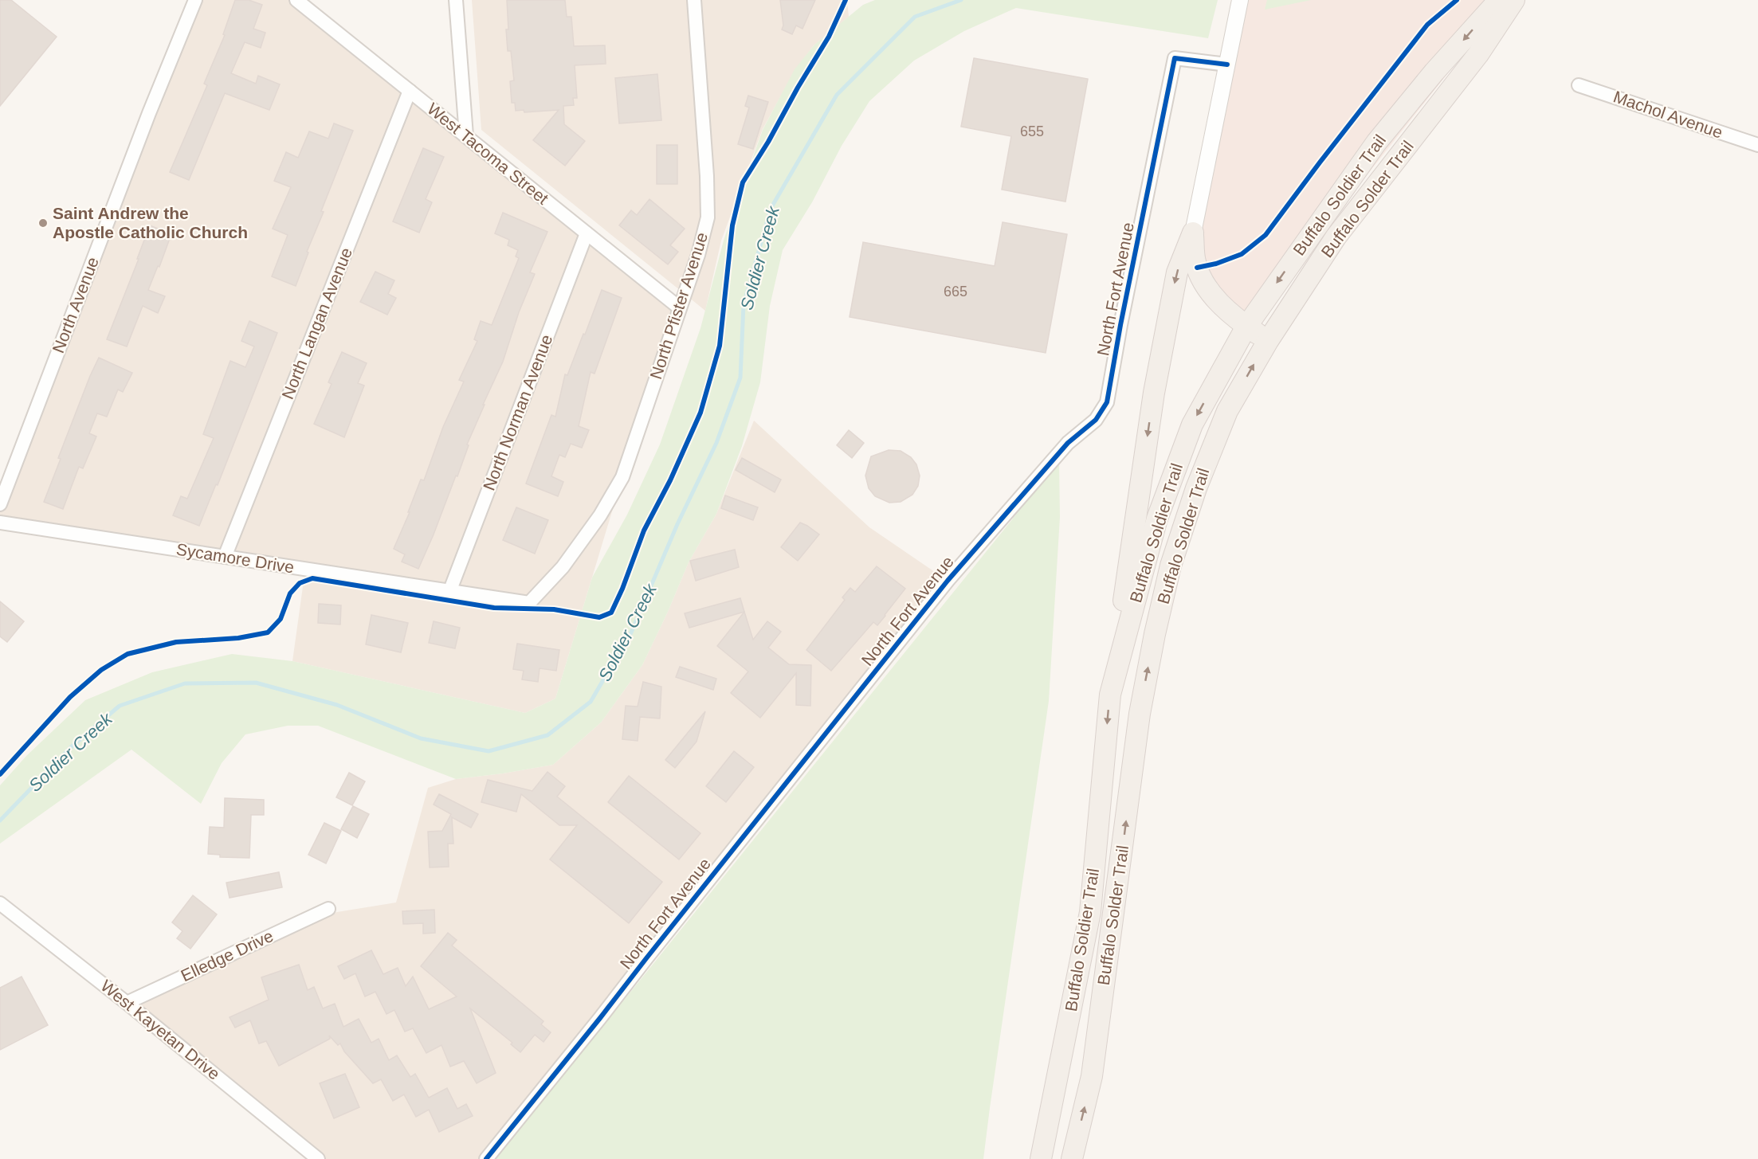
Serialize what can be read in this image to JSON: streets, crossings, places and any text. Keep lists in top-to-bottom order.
{
  "streets": {
    "main road": ["Buffalo Soldier Trail", "Buffalo Solder Trail"],
    "street": [
      "Machol Avenue",
      "West Tacoma Street",
      "North Fort Avenue",
      "North Avenue",
      "North Pfister Avenue",
      "North Langan Avenue",
      "North Norman Avenue",
      "Sycamore Drive",
      "Elledge Drive",
      "West Kayetan Drive"
    ]
  },
  "crossings": [
    ["West Tacoma Street", "North Pfister Avenue"],
    ["West Tacoma Street", "North Langan Avenue"],
    ["West Tacoma Street", "North Norman Avenue"],
    ["North Pfister Avenue", "Sycamore Drive"],
    ["North Langan Avenue", "Sycamore Drive"],
    ["North Norman Avenue", "Sycamore Drive"],
    ["Elledge Drive", "West Kayetan Drive"]
  ],
  "water": ["Soldier Creek"],
  "places": ["Saint Andrew the Apostle Catholic Church"],
  "house_numbers": ["655", "665"]
}
